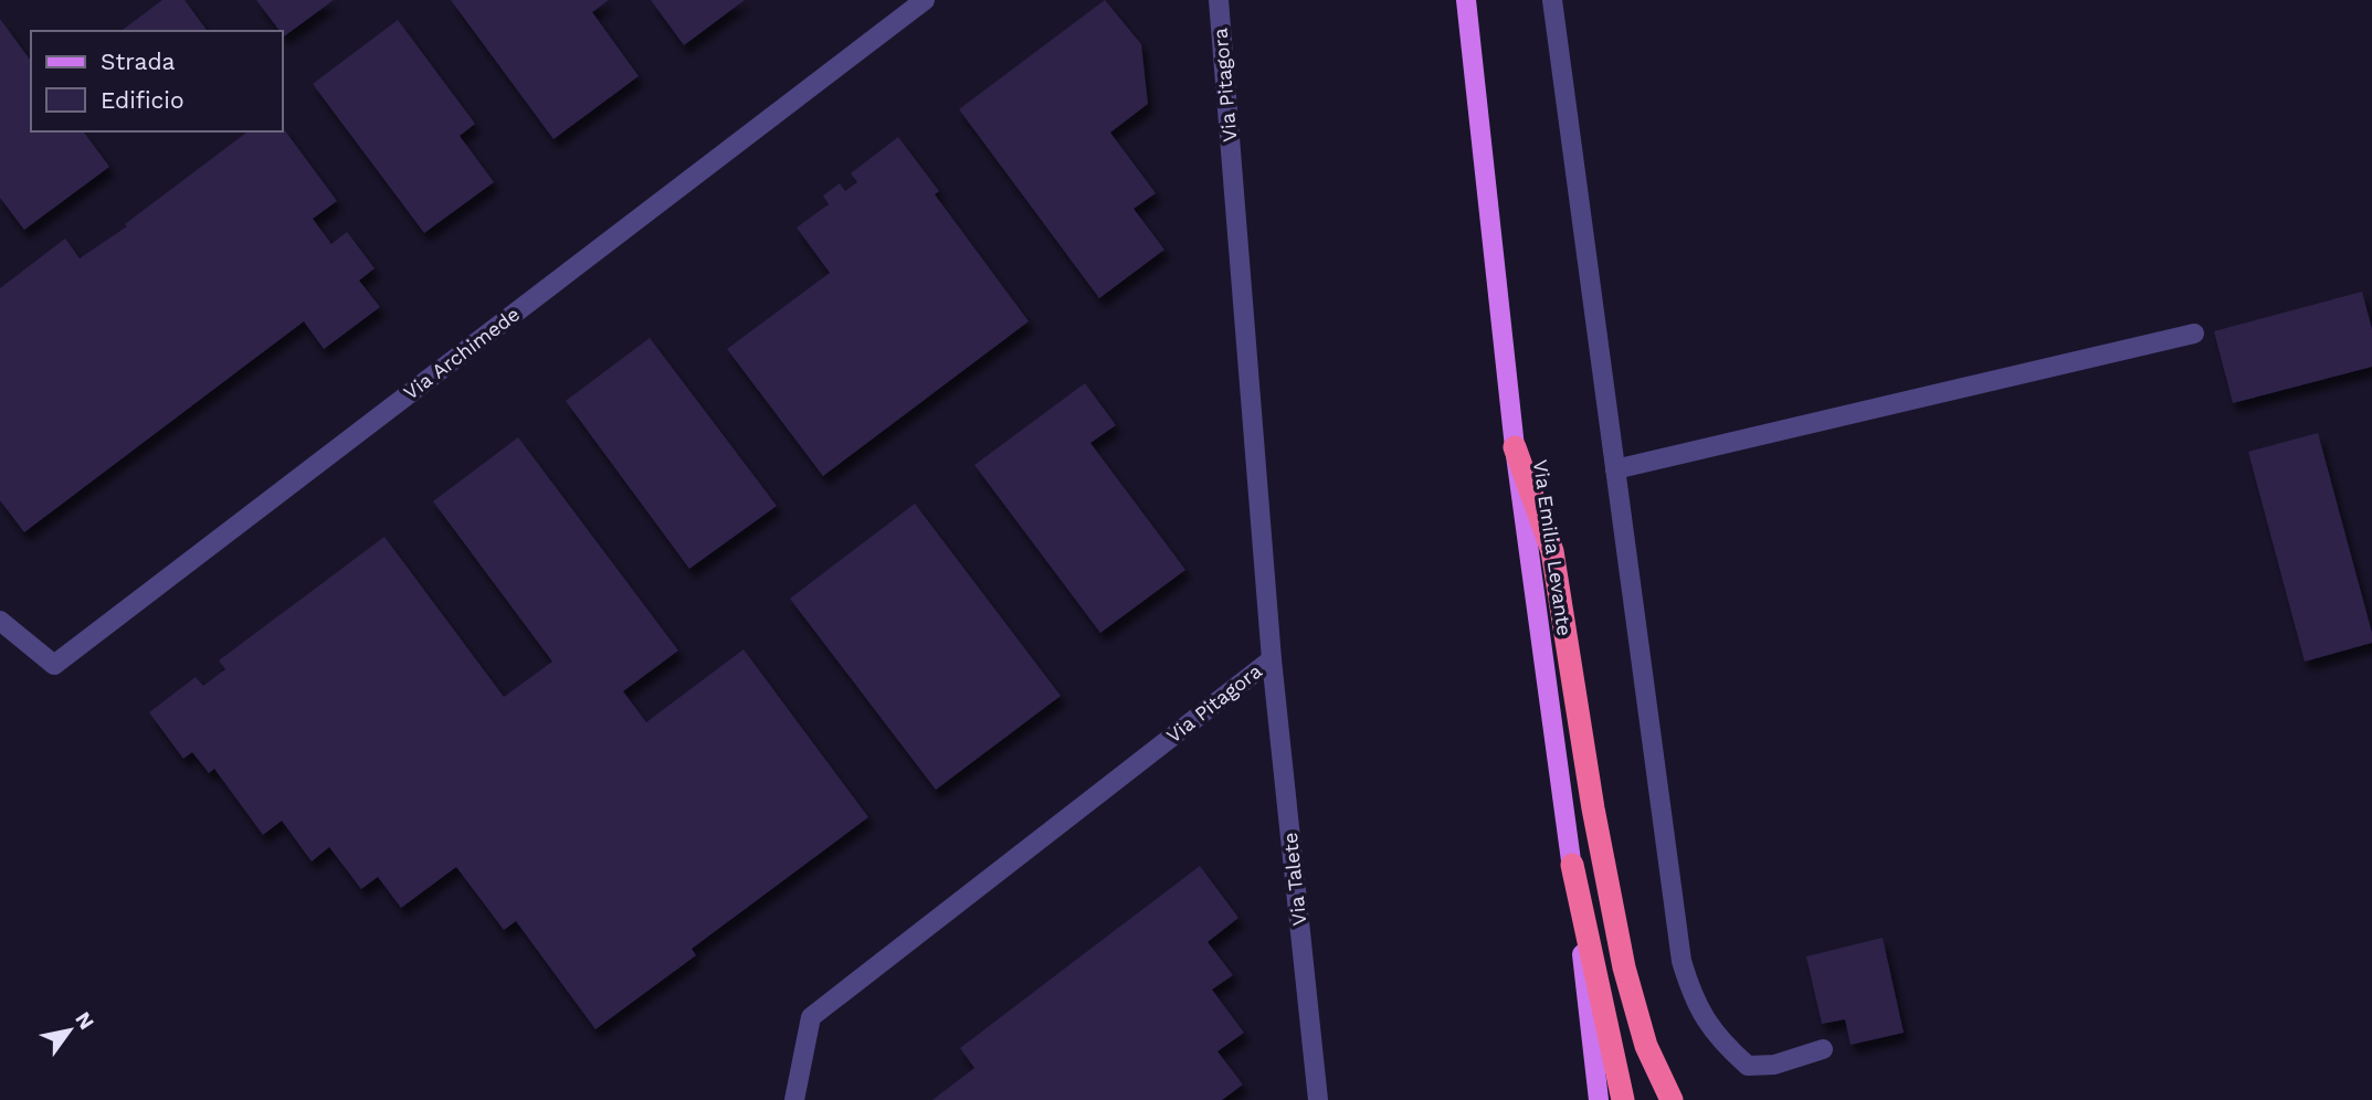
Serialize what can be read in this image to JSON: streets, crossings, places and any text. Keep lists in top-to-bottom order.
{
  "streets": {
    "main road": ["Via Emilia Levante"],
    "street": ["Via Pitagora", "Via Archimede", "Via Talete"]
  },
  "crossings": [
    ["Via Pitagora", "Via Talete"]
  ],
  "legend": ["Strada", "Edificio"],
  "north": "top right"
}
